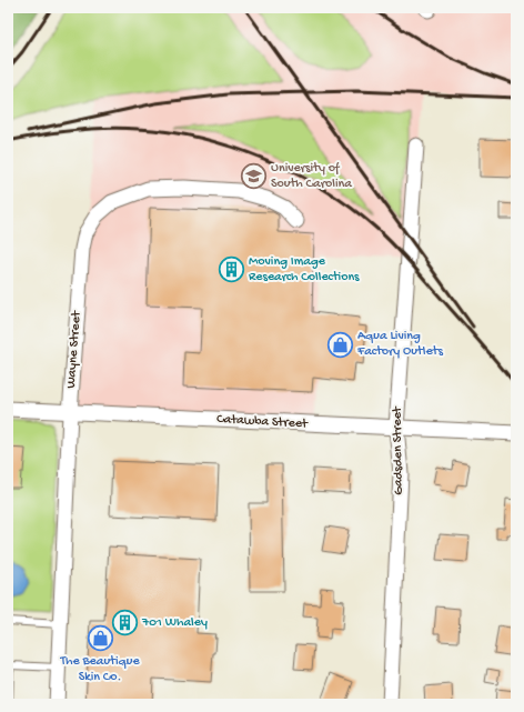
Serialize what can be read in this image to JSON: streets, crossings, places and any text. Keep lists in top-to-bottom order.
{
  "streets": {
    "street": ["Wayne Street", "Catawba Street", "Gadsden Street"]
  },
  "crossings": [
    ["Wayne Street", "Catawba Street"],
    ["Catawba Street", "Gadsden Street"]
  ],
  "places": {
    "school or university": ["University of South Carolina"],
    "building": ["Moving Image Research Collections", "701 Whaley"],
    "shop": ["Aqua Living Factory Outlets", "The Beautique Skin Co."]
  }
}
